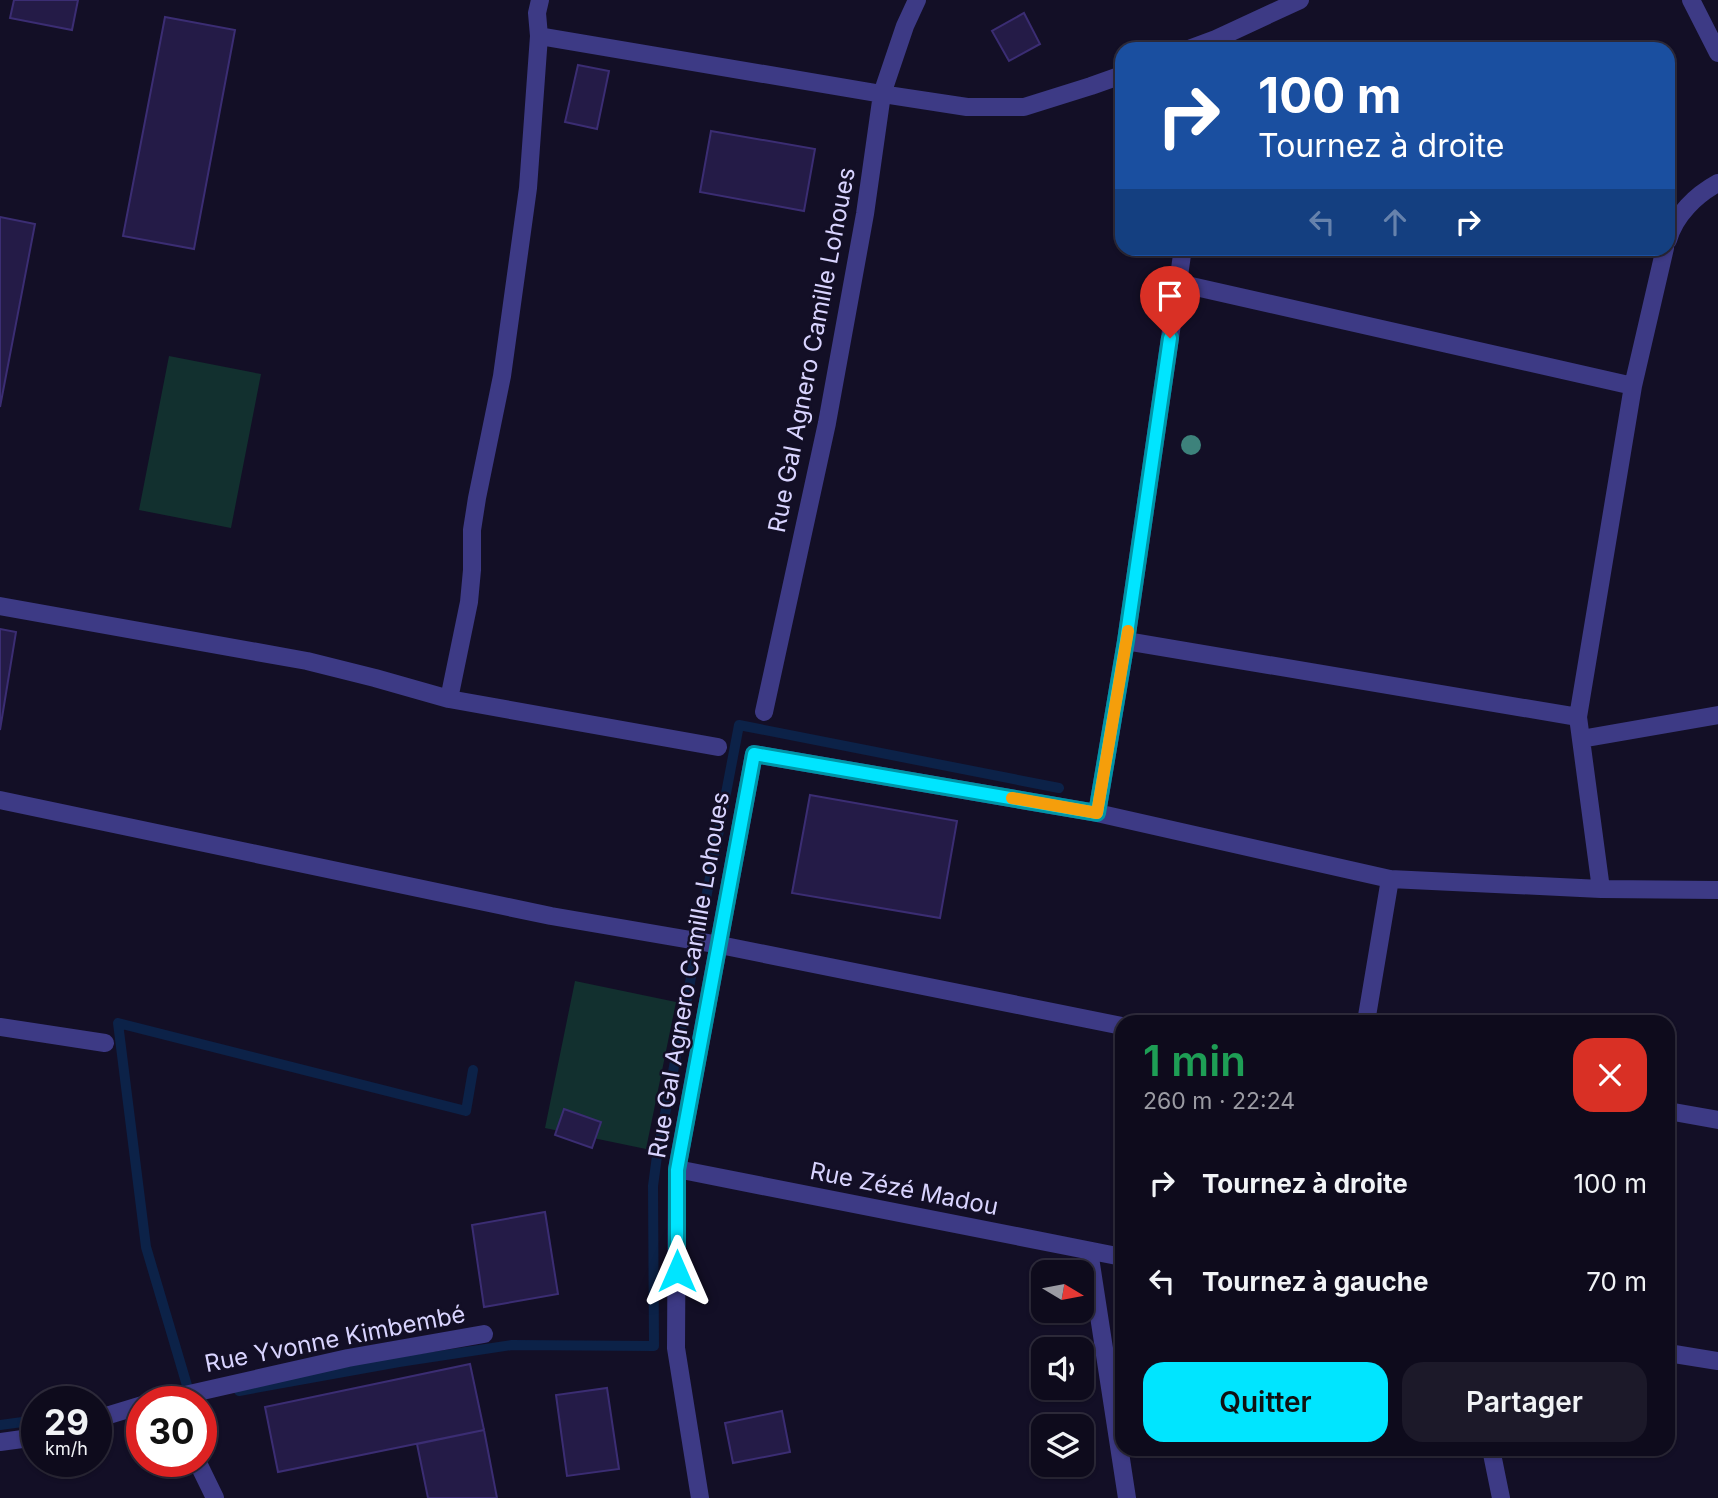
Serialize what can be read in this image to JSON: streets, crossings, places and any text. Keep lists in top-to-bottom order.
{
  "streets": {
    "street": ["Rue Gal Agnero Camille Lohoues", "Rue Zézé Madou", "Rue Yvonne Kimbembé"]
  },
  "crossings": [
    ["Rue Gal Agnero Camille Lohoues", "Rue Zézé Madou"]
  ],
  "north": "right",
  "page": {
    "turn": ["100 m", "Tournez à droite"],
    "heading": ["1 min", "260 m · 22:24"],
    "list": [
      {
        "name": "Tournez à droite",
        "value": "100 m"
      },
      {
        "name": "Tournez à gauche",
        "value": "70 m"
      }
    ],
    "buttons": ["Quitter", "Partager"],
    "speed": "29 km/h",
    "limit": "30"
  }
}
